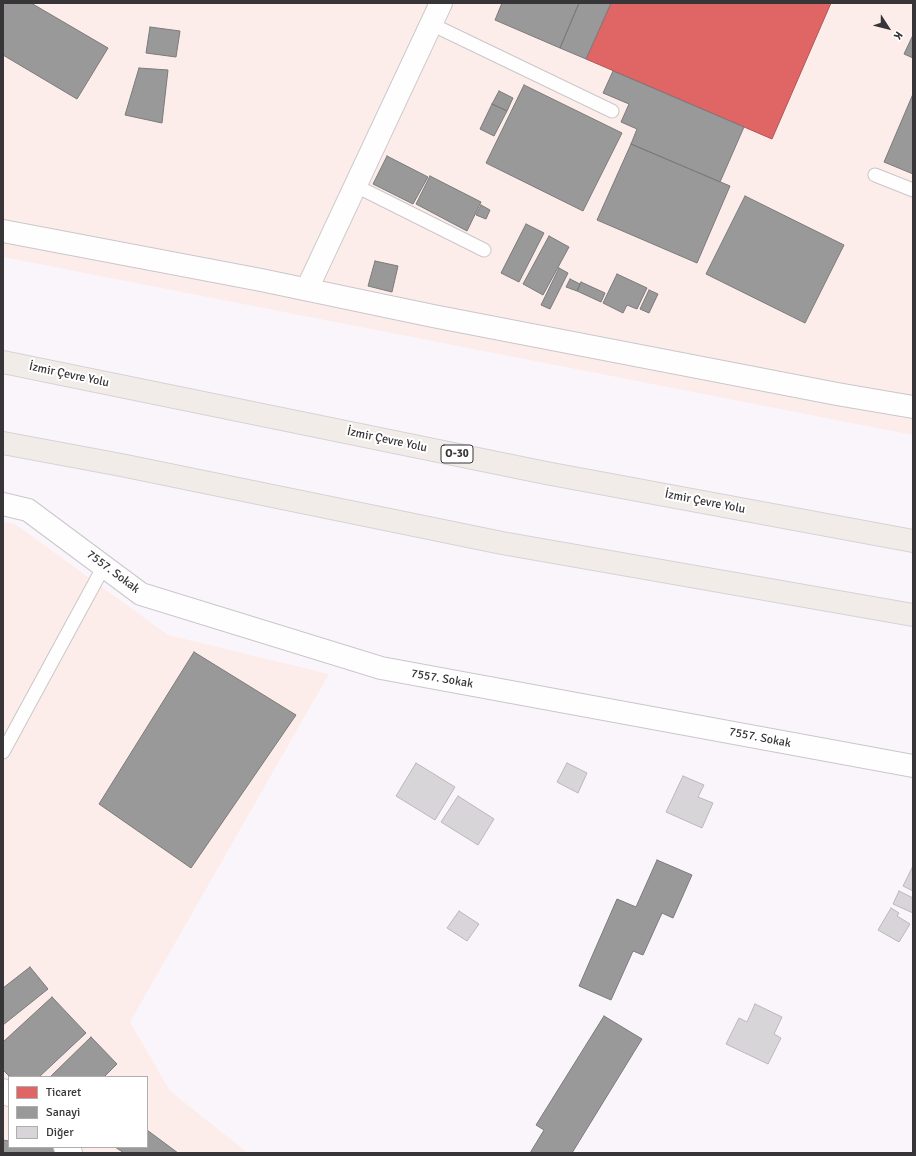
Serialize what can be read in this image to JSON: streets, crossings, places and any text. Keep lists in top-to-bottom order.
{
  "streets": {
    "highway": ["İzmir Çevre Yolu", "O-30"],
    "street": ["7557. Sokak"]
  },
  "legend": ["Ticaret", "Sanayi", "Diğer"],
  "north": "bottom right"
}
